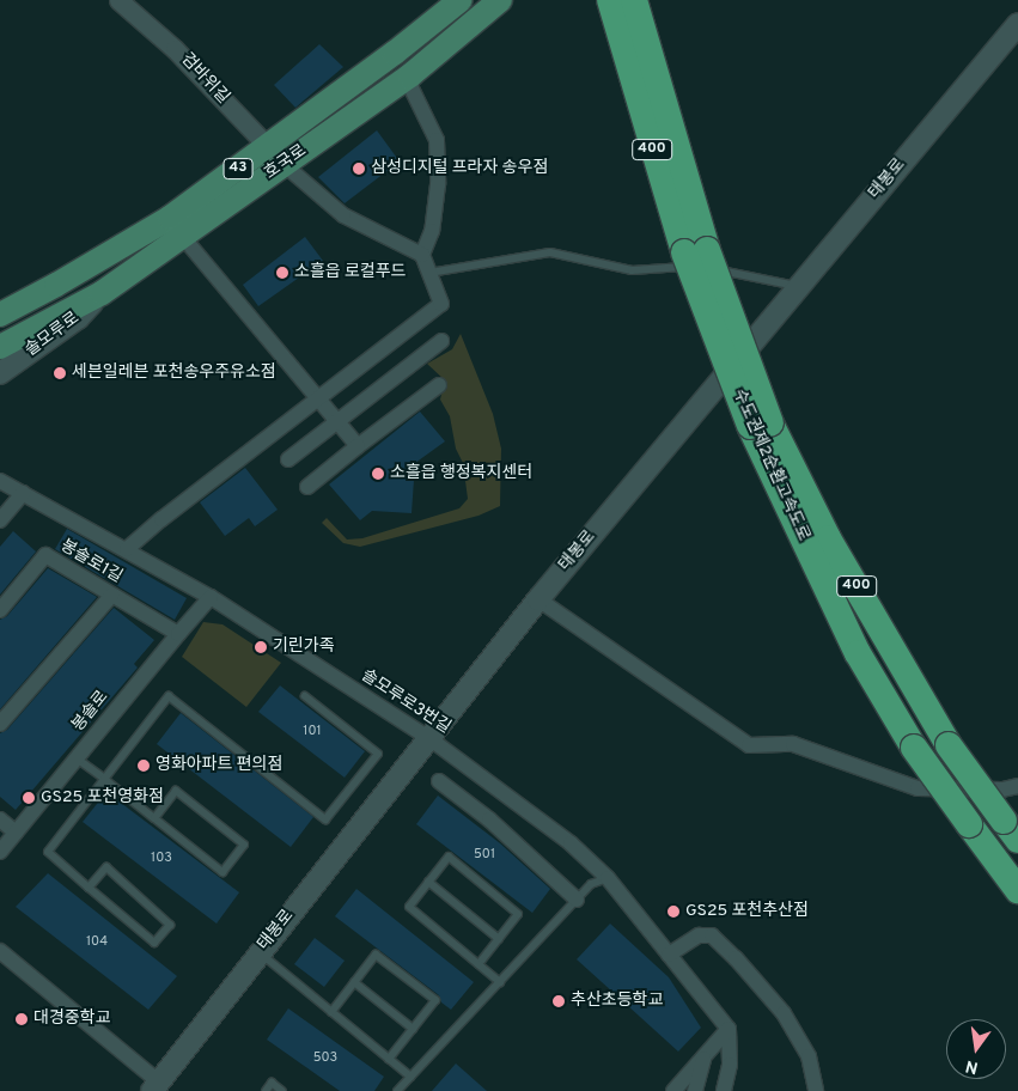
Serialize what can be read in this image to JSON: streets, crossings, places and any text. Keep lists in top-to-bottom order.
{
  "streets": {
    "highway": ["400", "수도권제2순환고속도로"],
    "main road": [
      "호국로",
      "43",
      "태봉로",
      "솔모루로"
    ],
    "street": [
      "검바위길",
      "봉솔로1길",
      "솔모루로3번길",
      "봉솔로"
    ]
  },
  "crossings": [
    ["검바위길", "호국로"],
    ["호국로", "솔모루로"],
    ["태봉로", "솔모루로3번길"],
    ["봉솔로1길", "봉솔로"],
    ["솔모루로3번길", "봉솔로"]
  ],
  "places": [
    "삼성디지털 프라자 송우점",
    "소흘읍 로컬푸드",
    "세븐일레븐 포천송우주유소점",
    "소흘읍 행정복지센터",
    "기린가족",
    "영화아파트 편의점",
    "GS25 포천영화점",
    "GS25 포천추산점",
    "추산초등학교",
    "대경중학교"
  ],
  "house_numbers": [
    "101",
    "501",
    "103",
    "104",
    "503"
  ],
  "north": "bottom"
}
